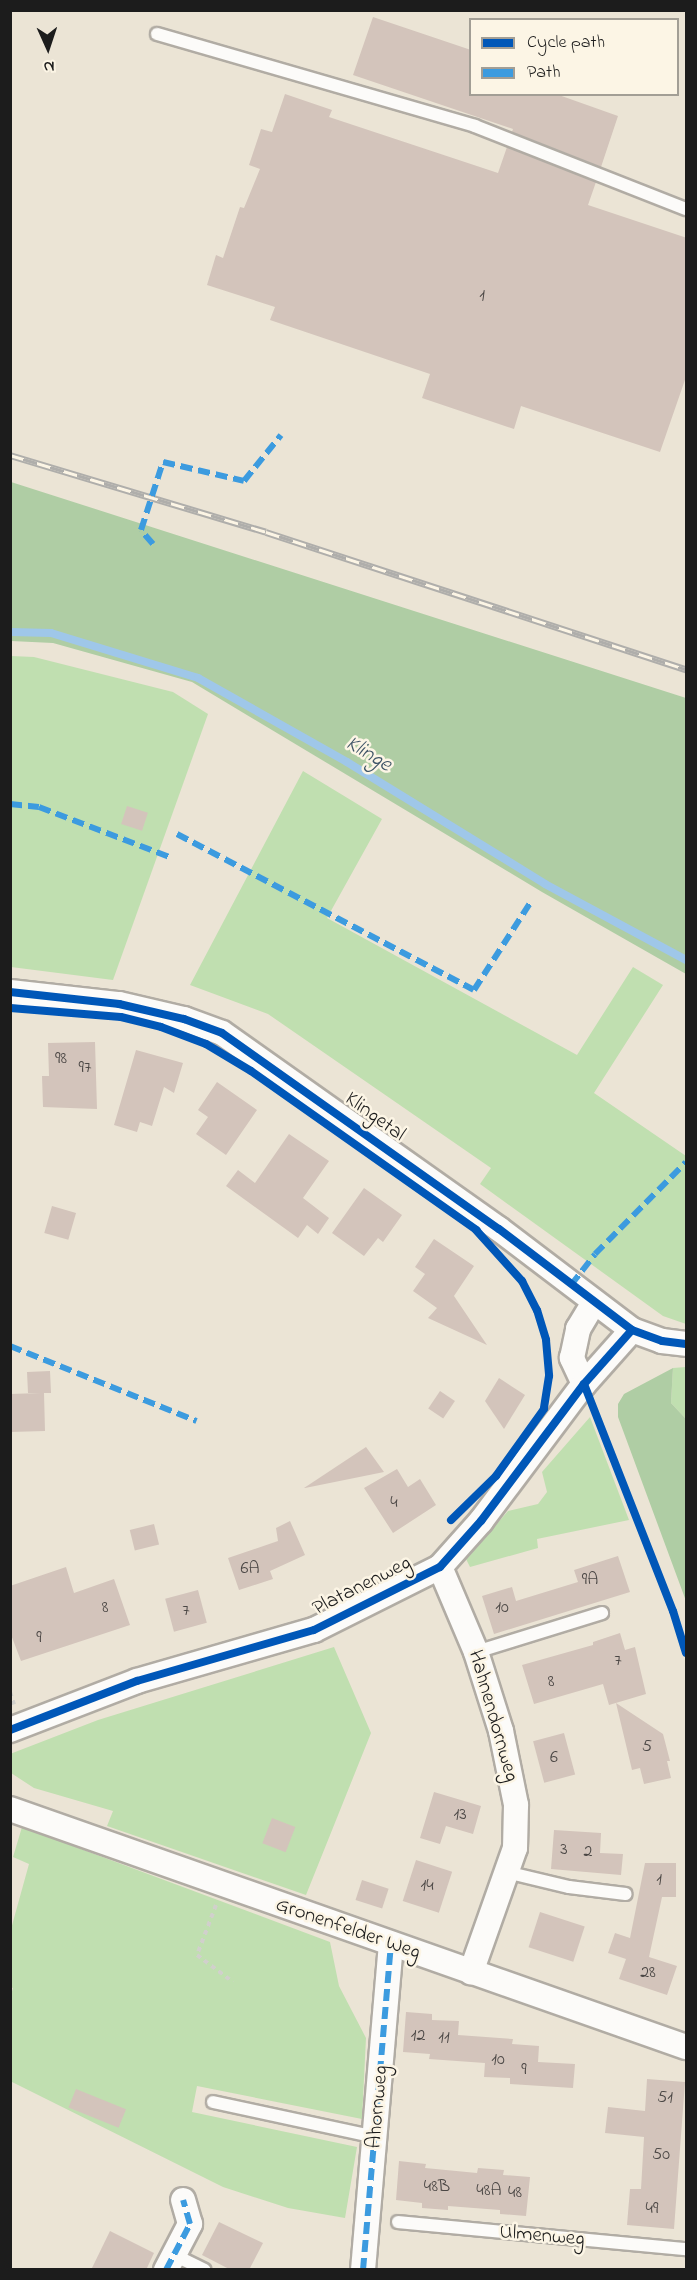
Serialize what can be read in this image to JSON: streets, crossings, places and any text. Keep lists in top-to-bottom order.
{
  "streets": {
    "street": [
      "Klingetal",
      "Platanenweg",
      "Hahnendornweg",
      "Gronenfelder Weg",
      "Ahornweg"
    ],
    "lane": ["Ulmenweg"]
  },
  "crossings": [
    ["Klingetal", "Platanenweg"],
    ["Platanenweg", "Hahnendornweg"],
    ["Hahnendornweg", "Gronenfelder Weg"],
    ["Gronenfelder Weg", "Ahornweg"]
  ],
  "water": ["Klinge"],
  "house_numbers": [
    "1",
    "98",
    "97",
    "4",
    "6A",
    "9A",
    "8",
    "10",
    "7",
    "9",
    "7",
    "8",
    "5",
    "6",
    "13",
    "3",
    "2",
    "1",
    "14",
    "28",
    "12",
    "11",
    "10",
    "9",
    "51",
    "50",
    "48B",
    "48A",
    "48",
    "49"
  ],
  "legend": ["Cycle path", "Path"],
  "north": "bottom"
}
